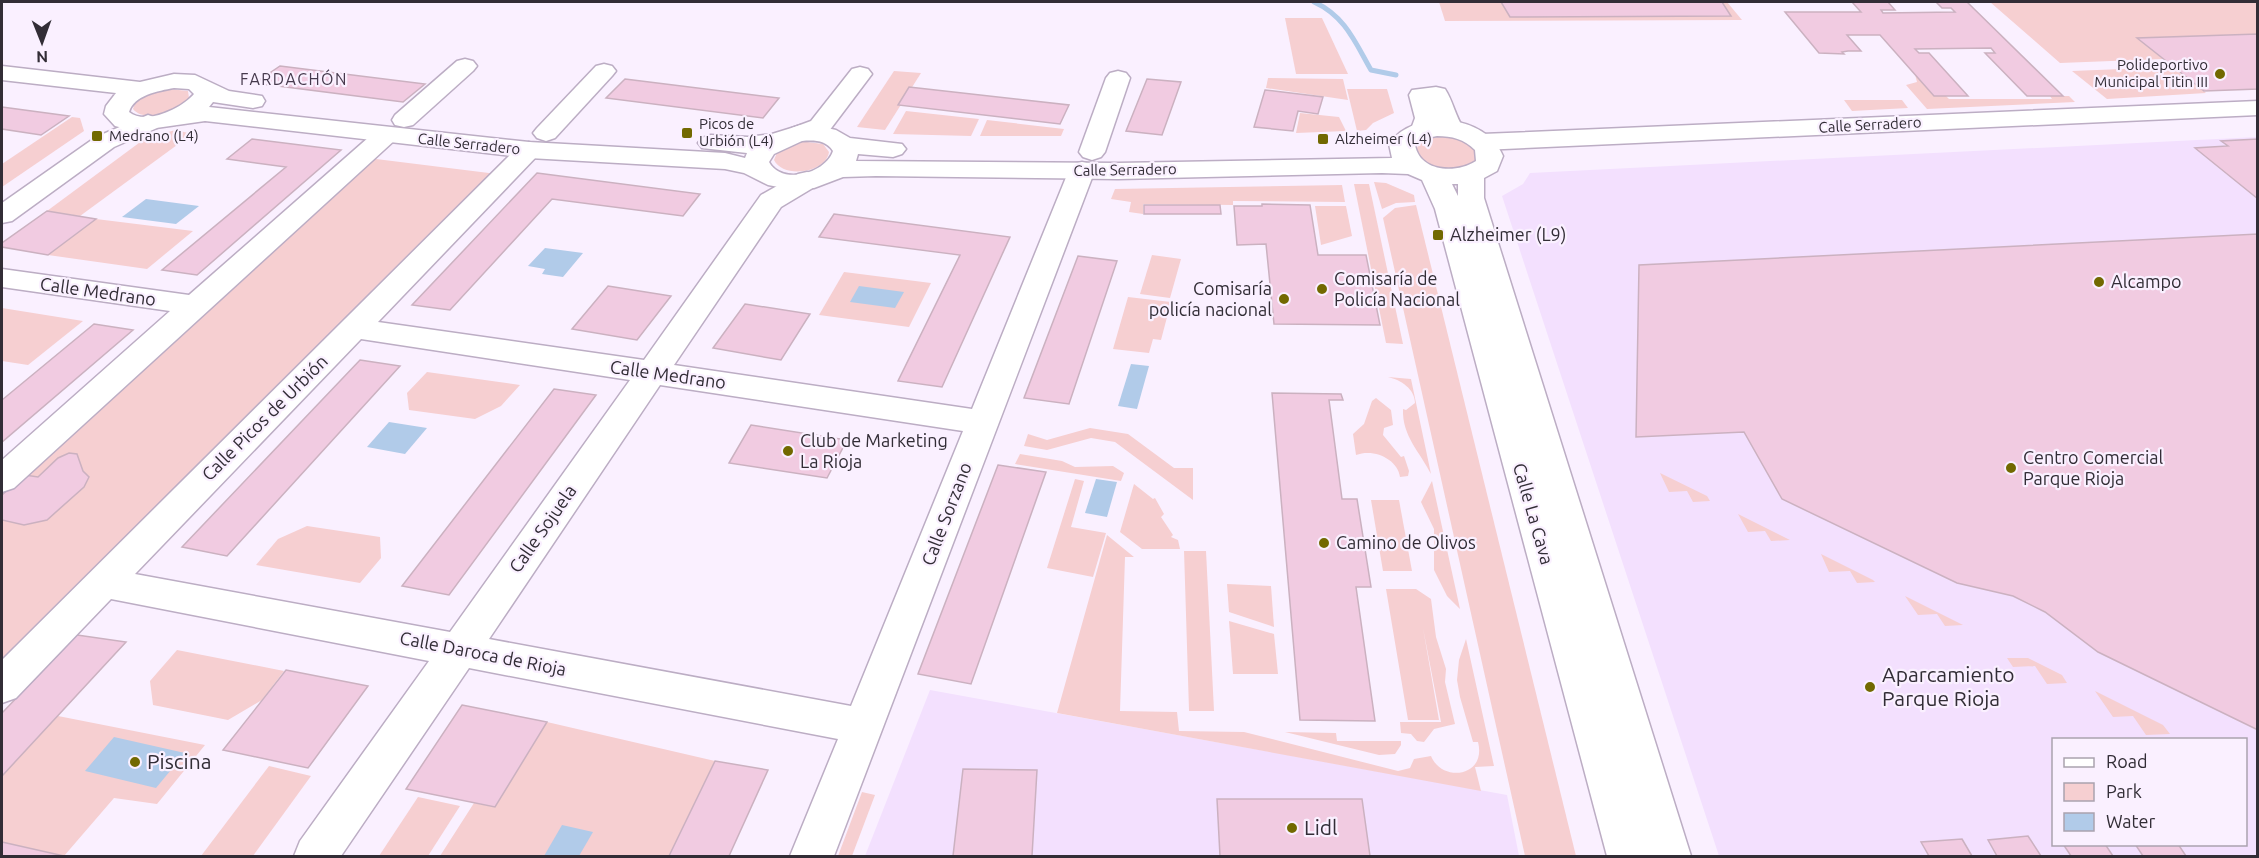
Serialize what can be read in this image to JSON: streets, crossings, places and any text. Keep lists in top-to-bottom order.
{
  "streets": {
    "street": [
      "Calle Serradero",
      "Calle Medrano",
      "Calle Picos de Urbión",
      "Calle Sorzano",
      "Calle La Cava",
      "Calle Sojuela",
      "Calle Daroca de Rioja"
    ]
  },
  "crossings": [
    ["Calle Serradero", "Calle Picos de Urbión"],
    ["Calle Serradero", "Calle Sorzano"],
    ["Calle Serradero", "Calle La Cava"],
    ["Calle Serradero", "Calle Sojuela"],
    ["Calle Medrano", "Calle Picos de Urbión"],
    ["Calle Medrano", "Calle Sorzano"],
    ["Calle Medrano", "Calle Sojuela"],
    ["Calle Picos de Urbión", "Calle Daroca de Rioja"],
    ["Calle Sorzano", "Calle Daroca de Rioja"],
    ["Calle Sojuela", "Calle Daroca de Rioja"]
  ],
  "districts": ["FARDACHÓN"],
  "places": {
    "other": [
      "Polideportivo Municipal Titin III",
      "Alcampo",
      "Comisaría de Policía Nacional",
      "Comisaría policía nacional",
      "Club de Marketing La Rioja",
      "Centro Comercial Parque Rioja",
      "Camino de Olivos",
      "Aparcamiento Parque Rioja",
      "Piscina",
      "Lidl"
    ],
    "transit": [
      "Picos de Urbión (L4)",
      "Medrano (L4)",
      "Alzheimer (L4)",
      "Alzheimer (L9)"
    ]
  },
  "legend": ["Road", "Park", "Water"],
  "north": "bottom"
}
